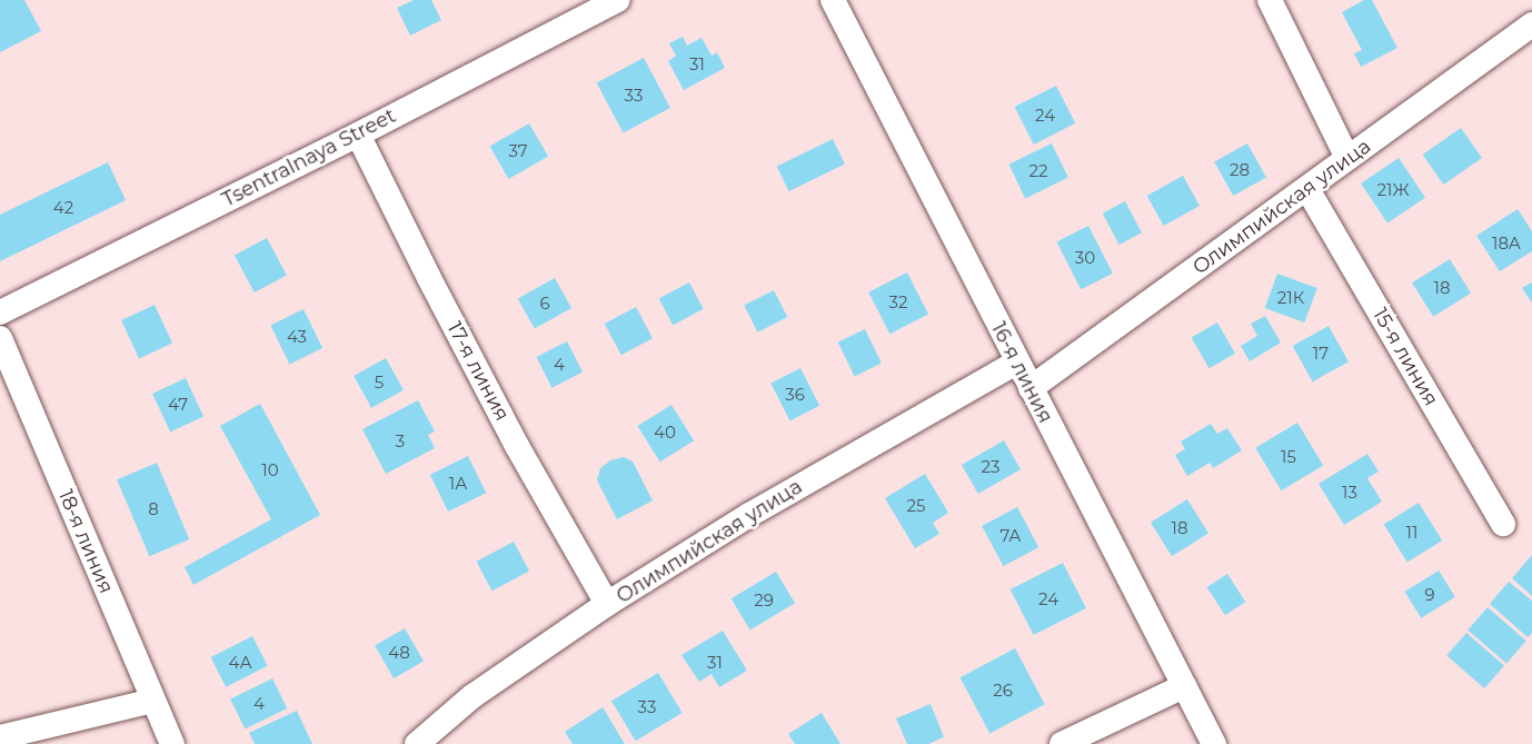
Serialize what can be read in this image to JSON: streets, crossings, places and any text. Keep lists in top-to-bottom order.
{
  "streets": {
    "street": [
      "Tsentralnaya Street",
      "Олимпийская улица",
      "15-я линия",
      "17-я линия",
      "16-я линия",
      "18-я линия"
    ]
  },
  "crossings": [
    ["Tsentralnaya Street", "17-я линия"],
    ["Олимпийская улица", "15-я линия"],
    ["Олимпийская улица", "17-я линия"],
    ["Олимпийская улица", "16-я линия"]
  ],
  "house_numbers": [
    "31",
    "33",
    "24",
    "37",
    "28",
    "22",
    "21Ж",
    "42",
    "18А",
    "30",
    "18",
    "21К",
    "32",
    "6",
    "43",
    "17",
    "4",
    "5",
    "36",
    "47",
    "40",
    "3",
    "15",
    "23",
    "10",
    "1А",
    "13",
    "25",
    "8",
    "18",
    "11",
    "7А",
    "9",
    "24",
    "29",
    "48",
    "4А",
    "31",
    "26",
    "4",
    "33"
  ]
}
